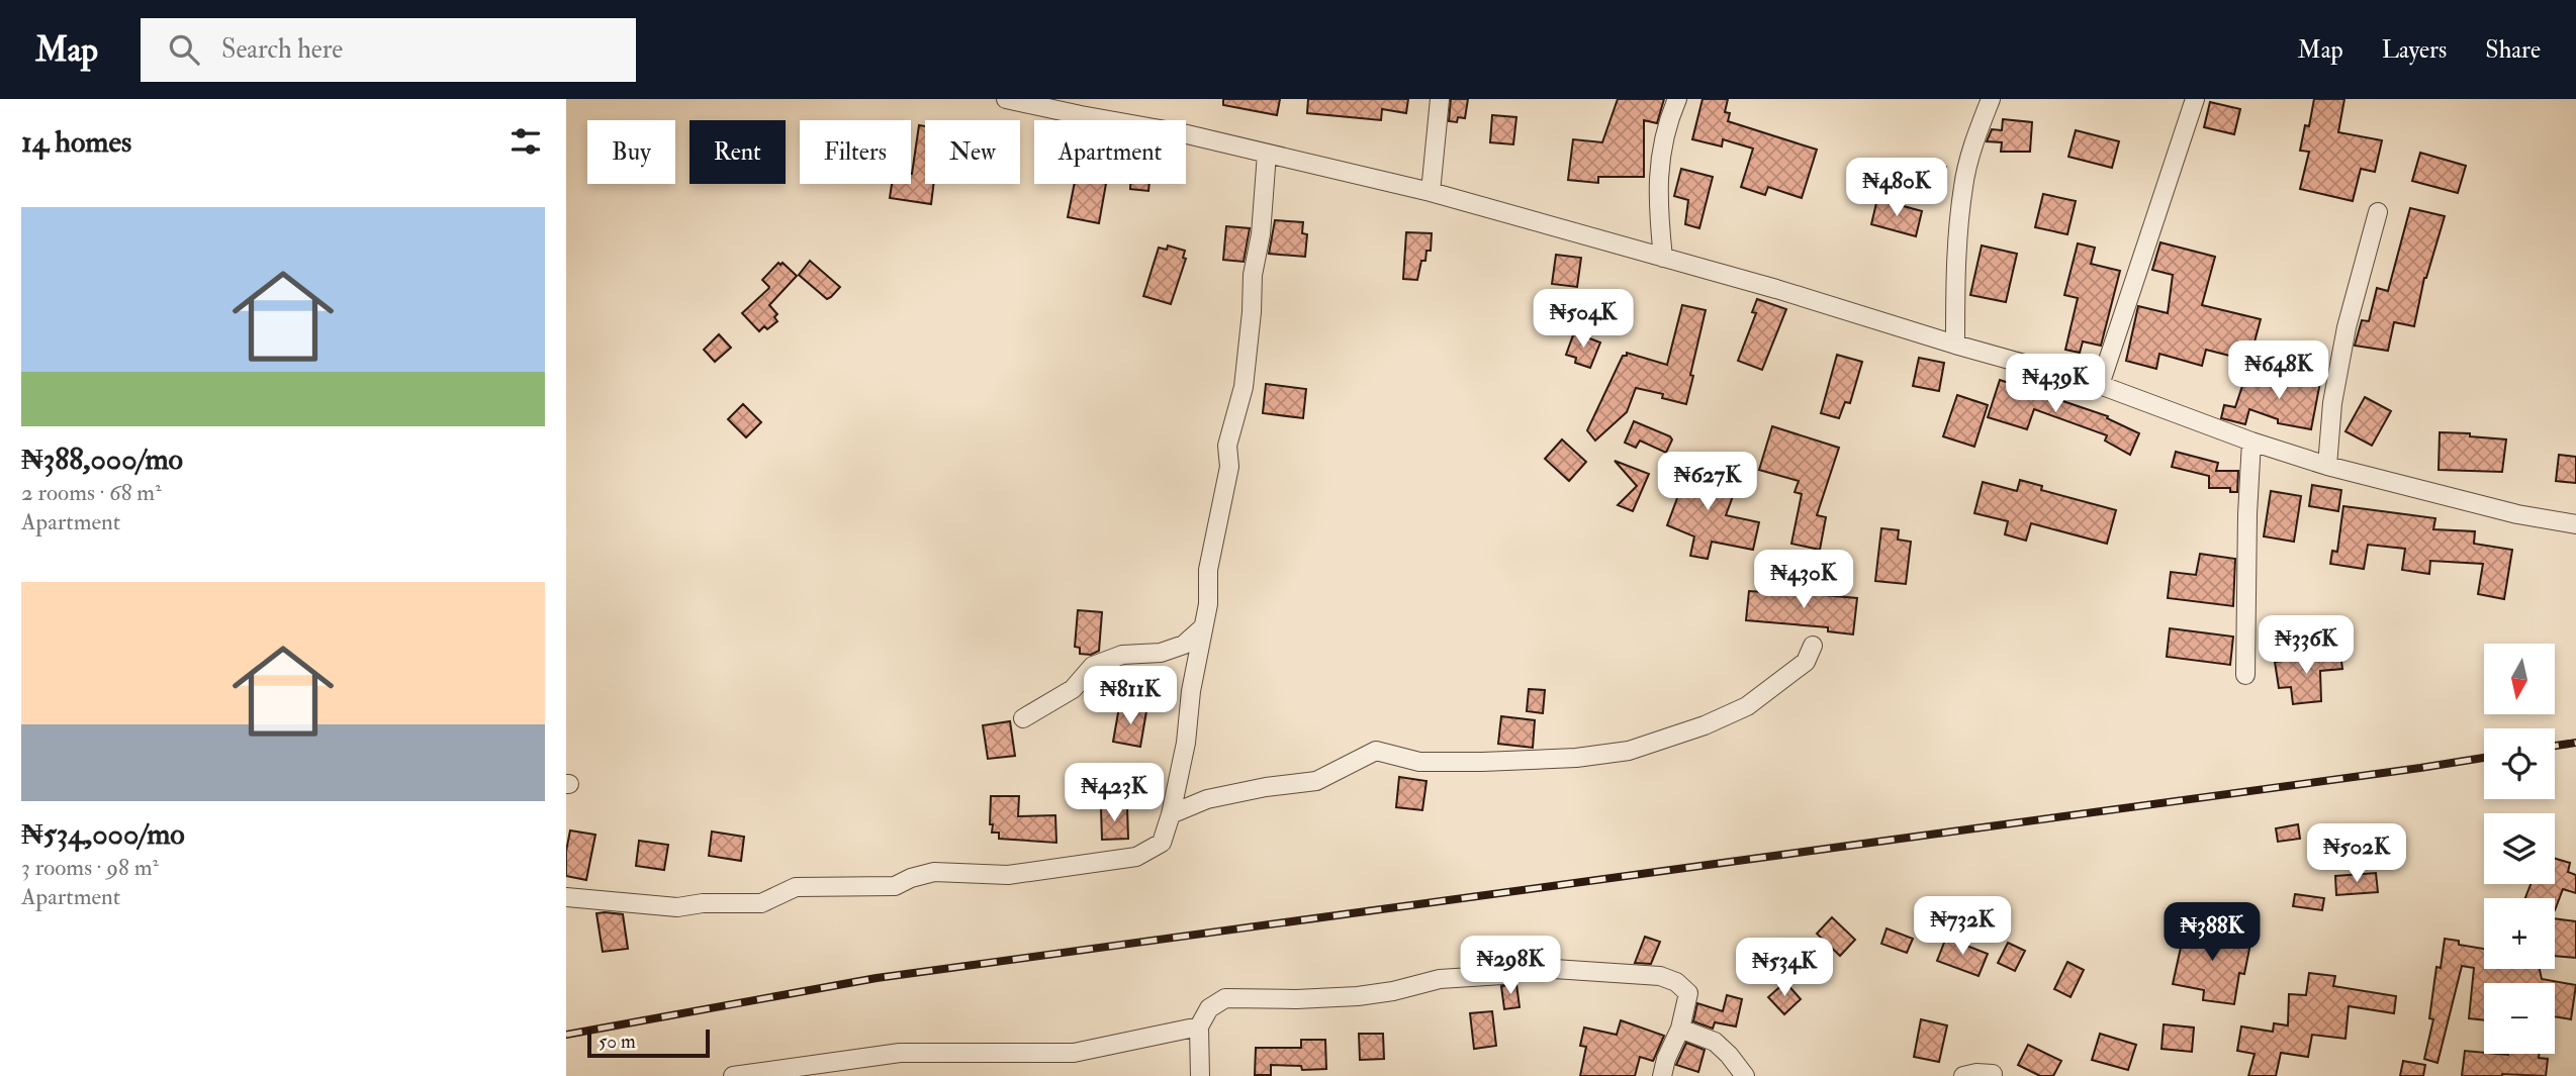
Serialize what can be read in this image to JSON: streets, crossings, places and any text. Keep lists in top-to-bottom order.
{
  "scale_bar": "50 m",
  "north": "bottom",
  "page": {
    "header": "Map",
    "search": "Search here",
    "nav": ["Map", "Layers", "Share"],
    "heading": "14 homes",
    "chip": [
      "Buy",
      "Rent",
      "Filters",
      "New",
      "Apartment"
    ],
    "price": [
      "₦480K",
      "₦504K",
      "₦648K",
      "₦439K",
      "₦627K",
      "₦430K",
      "₦336K",
      "₦811K",
      "₦423K",
      "₦502K",
      "₦732K",
      "₦388K",
      "₦298K",
      "₦534K"
    ],
    "list": [
      {
        "name": "₦388,000/mo",
        "note": "2 rooms · 68 m² · Apartment"
      },
      {
        "name": "₦534,000/mo",
        "note": "3 rooms · 98 m² · Apartment"
      }
    ],
    "map_buttons": ["+", "−"],
    "scale": "50 m"
  }
}
